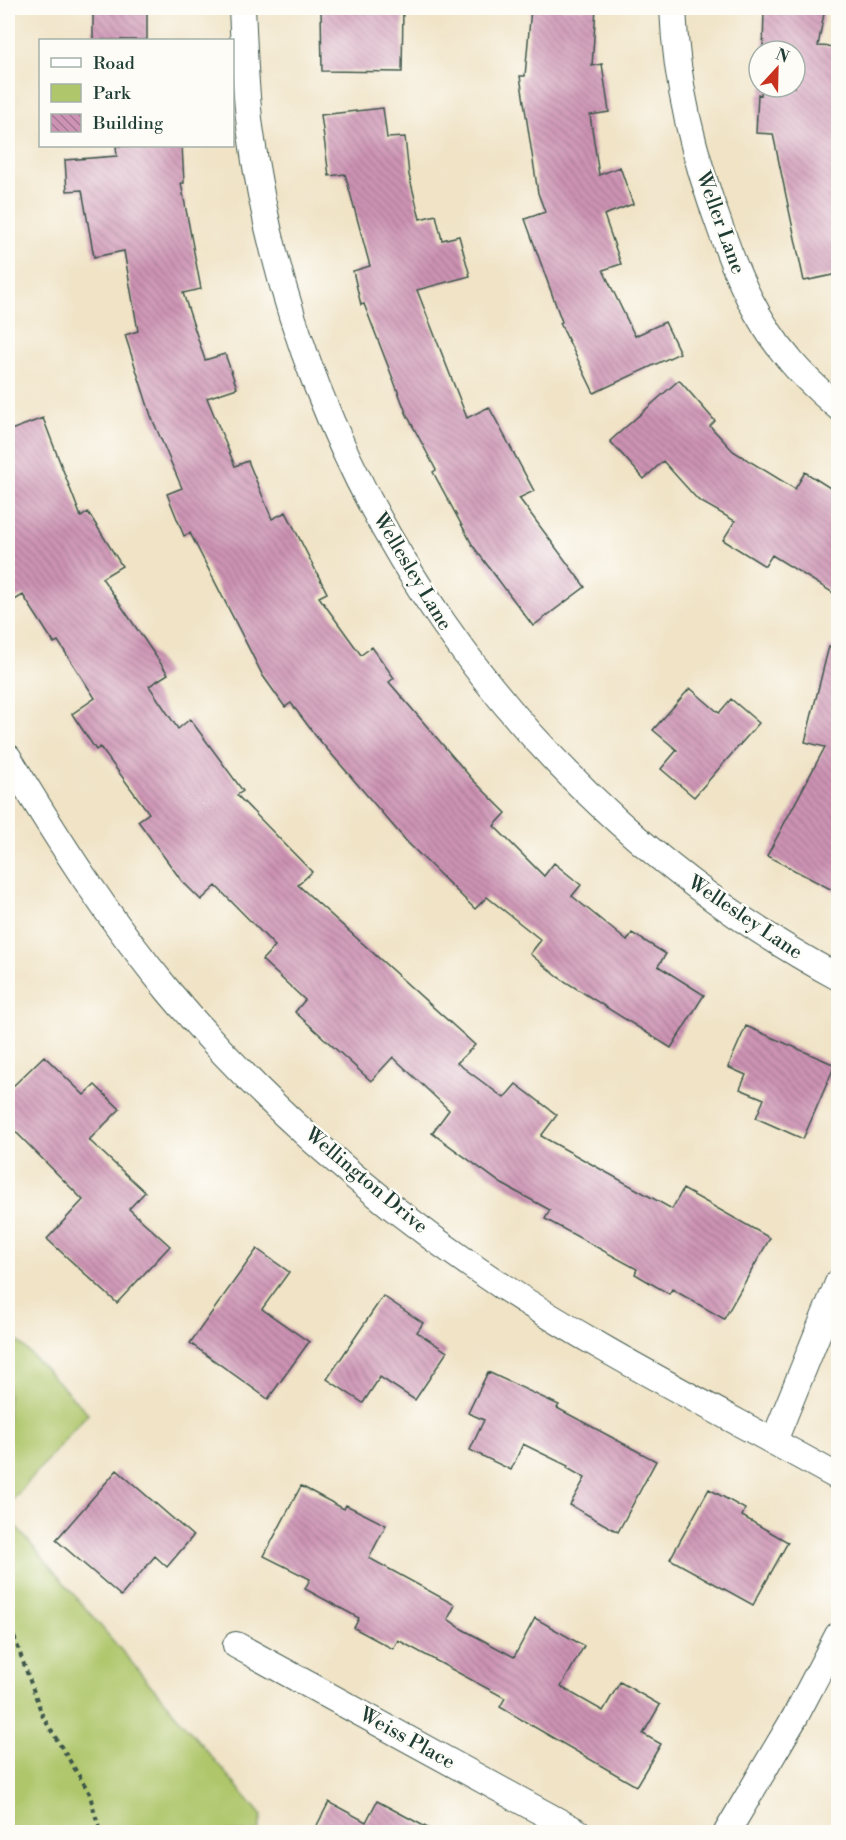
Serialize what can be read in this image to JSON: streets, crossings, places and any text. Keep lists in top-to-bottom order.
{
  "streets": {
    "street": [
      "Weller Lane",
      "Wellesley Lane",
      "Wellington Drive",
      "Weiss Place"
    ]
  },
  "legend": ["Road", "Park", "Building"],
  "north": "top"
}
